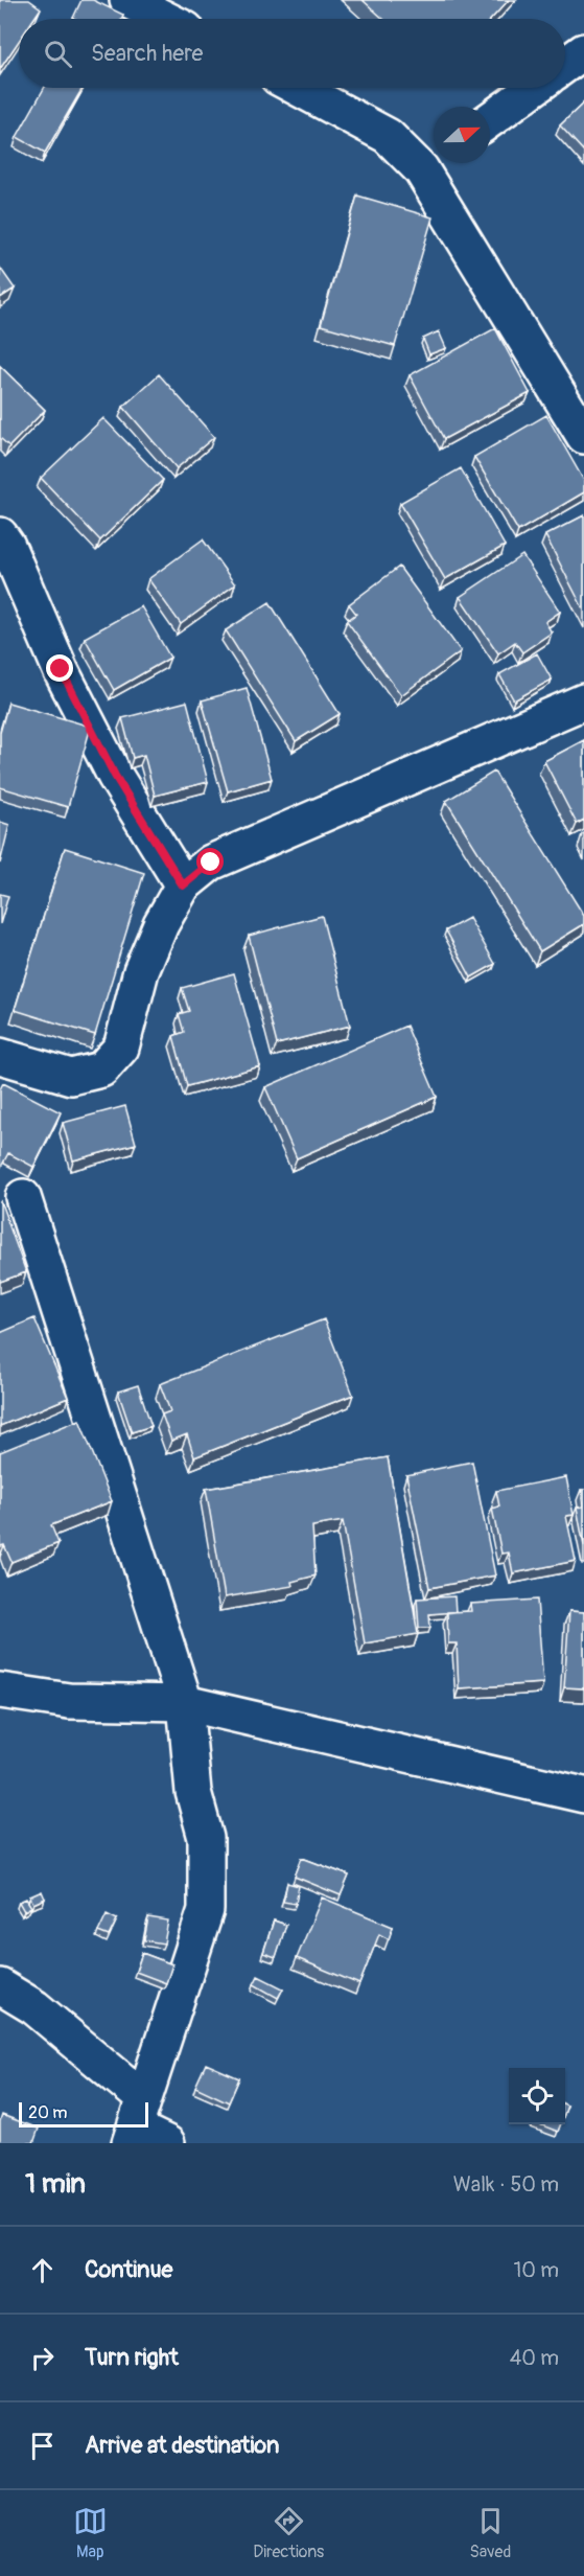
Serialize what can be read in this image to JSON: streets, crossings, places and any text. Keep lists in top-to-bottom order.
{
  "scale_bar": "20 m",
  "north": "right",
  "page": {
    "search": "Search here",
    "scale": "20 m",
    "heading": ["1 min", "Walk · 50 m"],
    "list": [
      ["Continue", "10 m"],
      ["Turn right", "40 m"],
      "Arrive at destination"
    ],
    "nav": ["Map", "Directions", "Saved"]
  }
}
